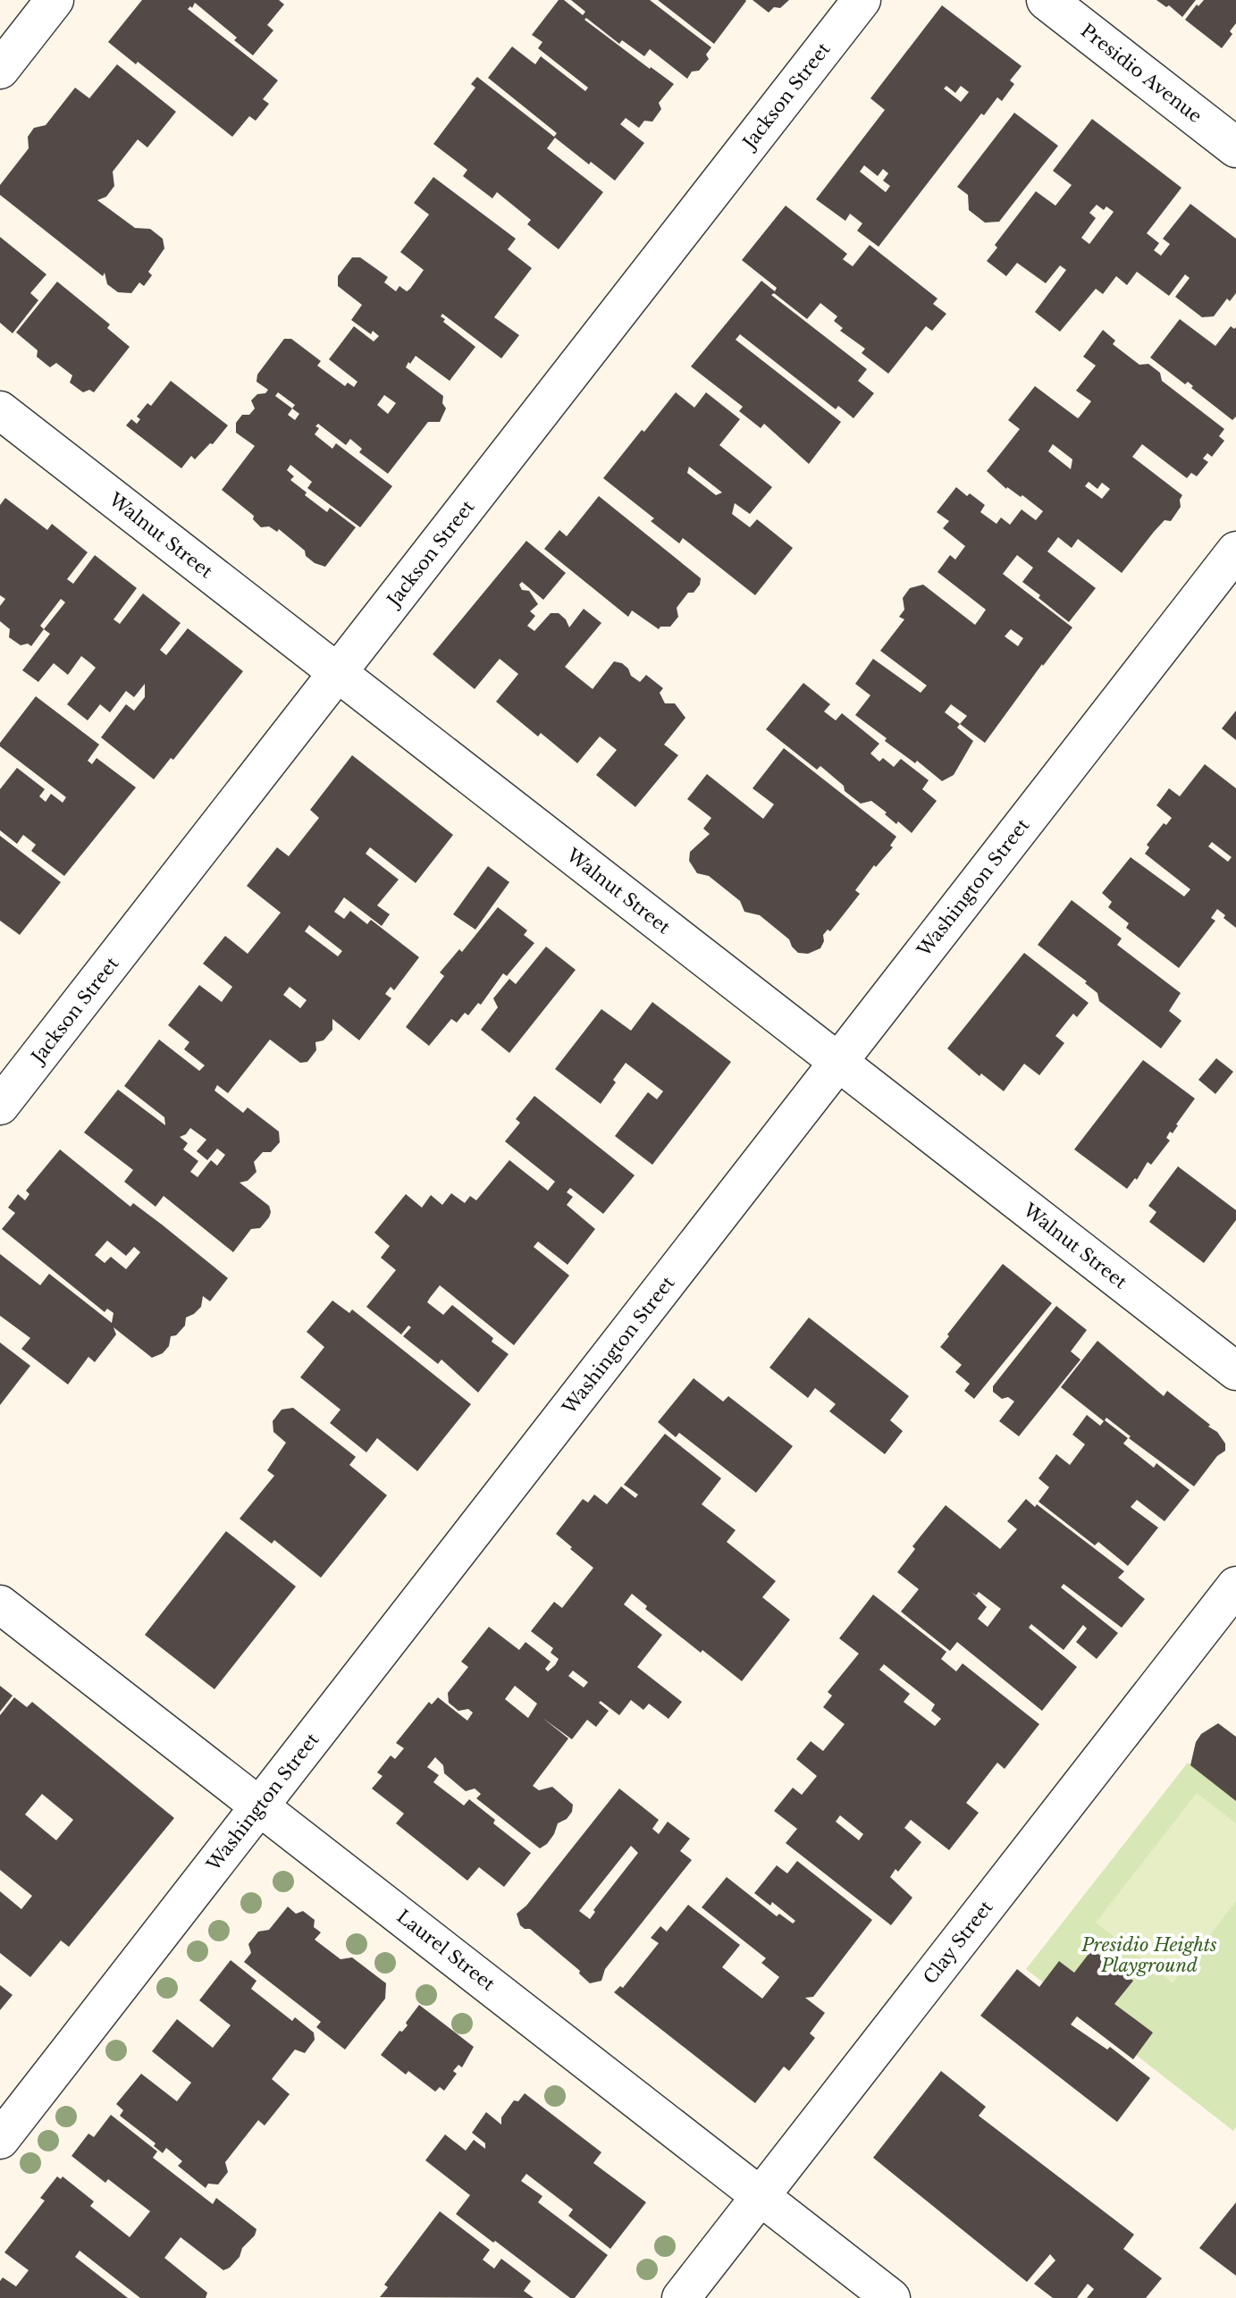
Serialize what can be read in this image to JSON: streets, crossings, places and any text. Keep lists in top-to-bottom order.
{
  "streets": {
    "street": [
      "Presidio Avenue",
      "Jackson Street",
      "Walnut Street",
      "Washington Street",
      "Clay Street",
      "Laurel Street"
    ]
  },
  "crossings": [
    ["Jackson Street", "Walnut Street"],
    ["Walnut Street", "Washington Street"],
    ["Washington Street", "Laurel Street"],
    ["Clay Street", "Laurel Street"]
  ],
  "parks": ["Presidio Heights Playground"]
}
